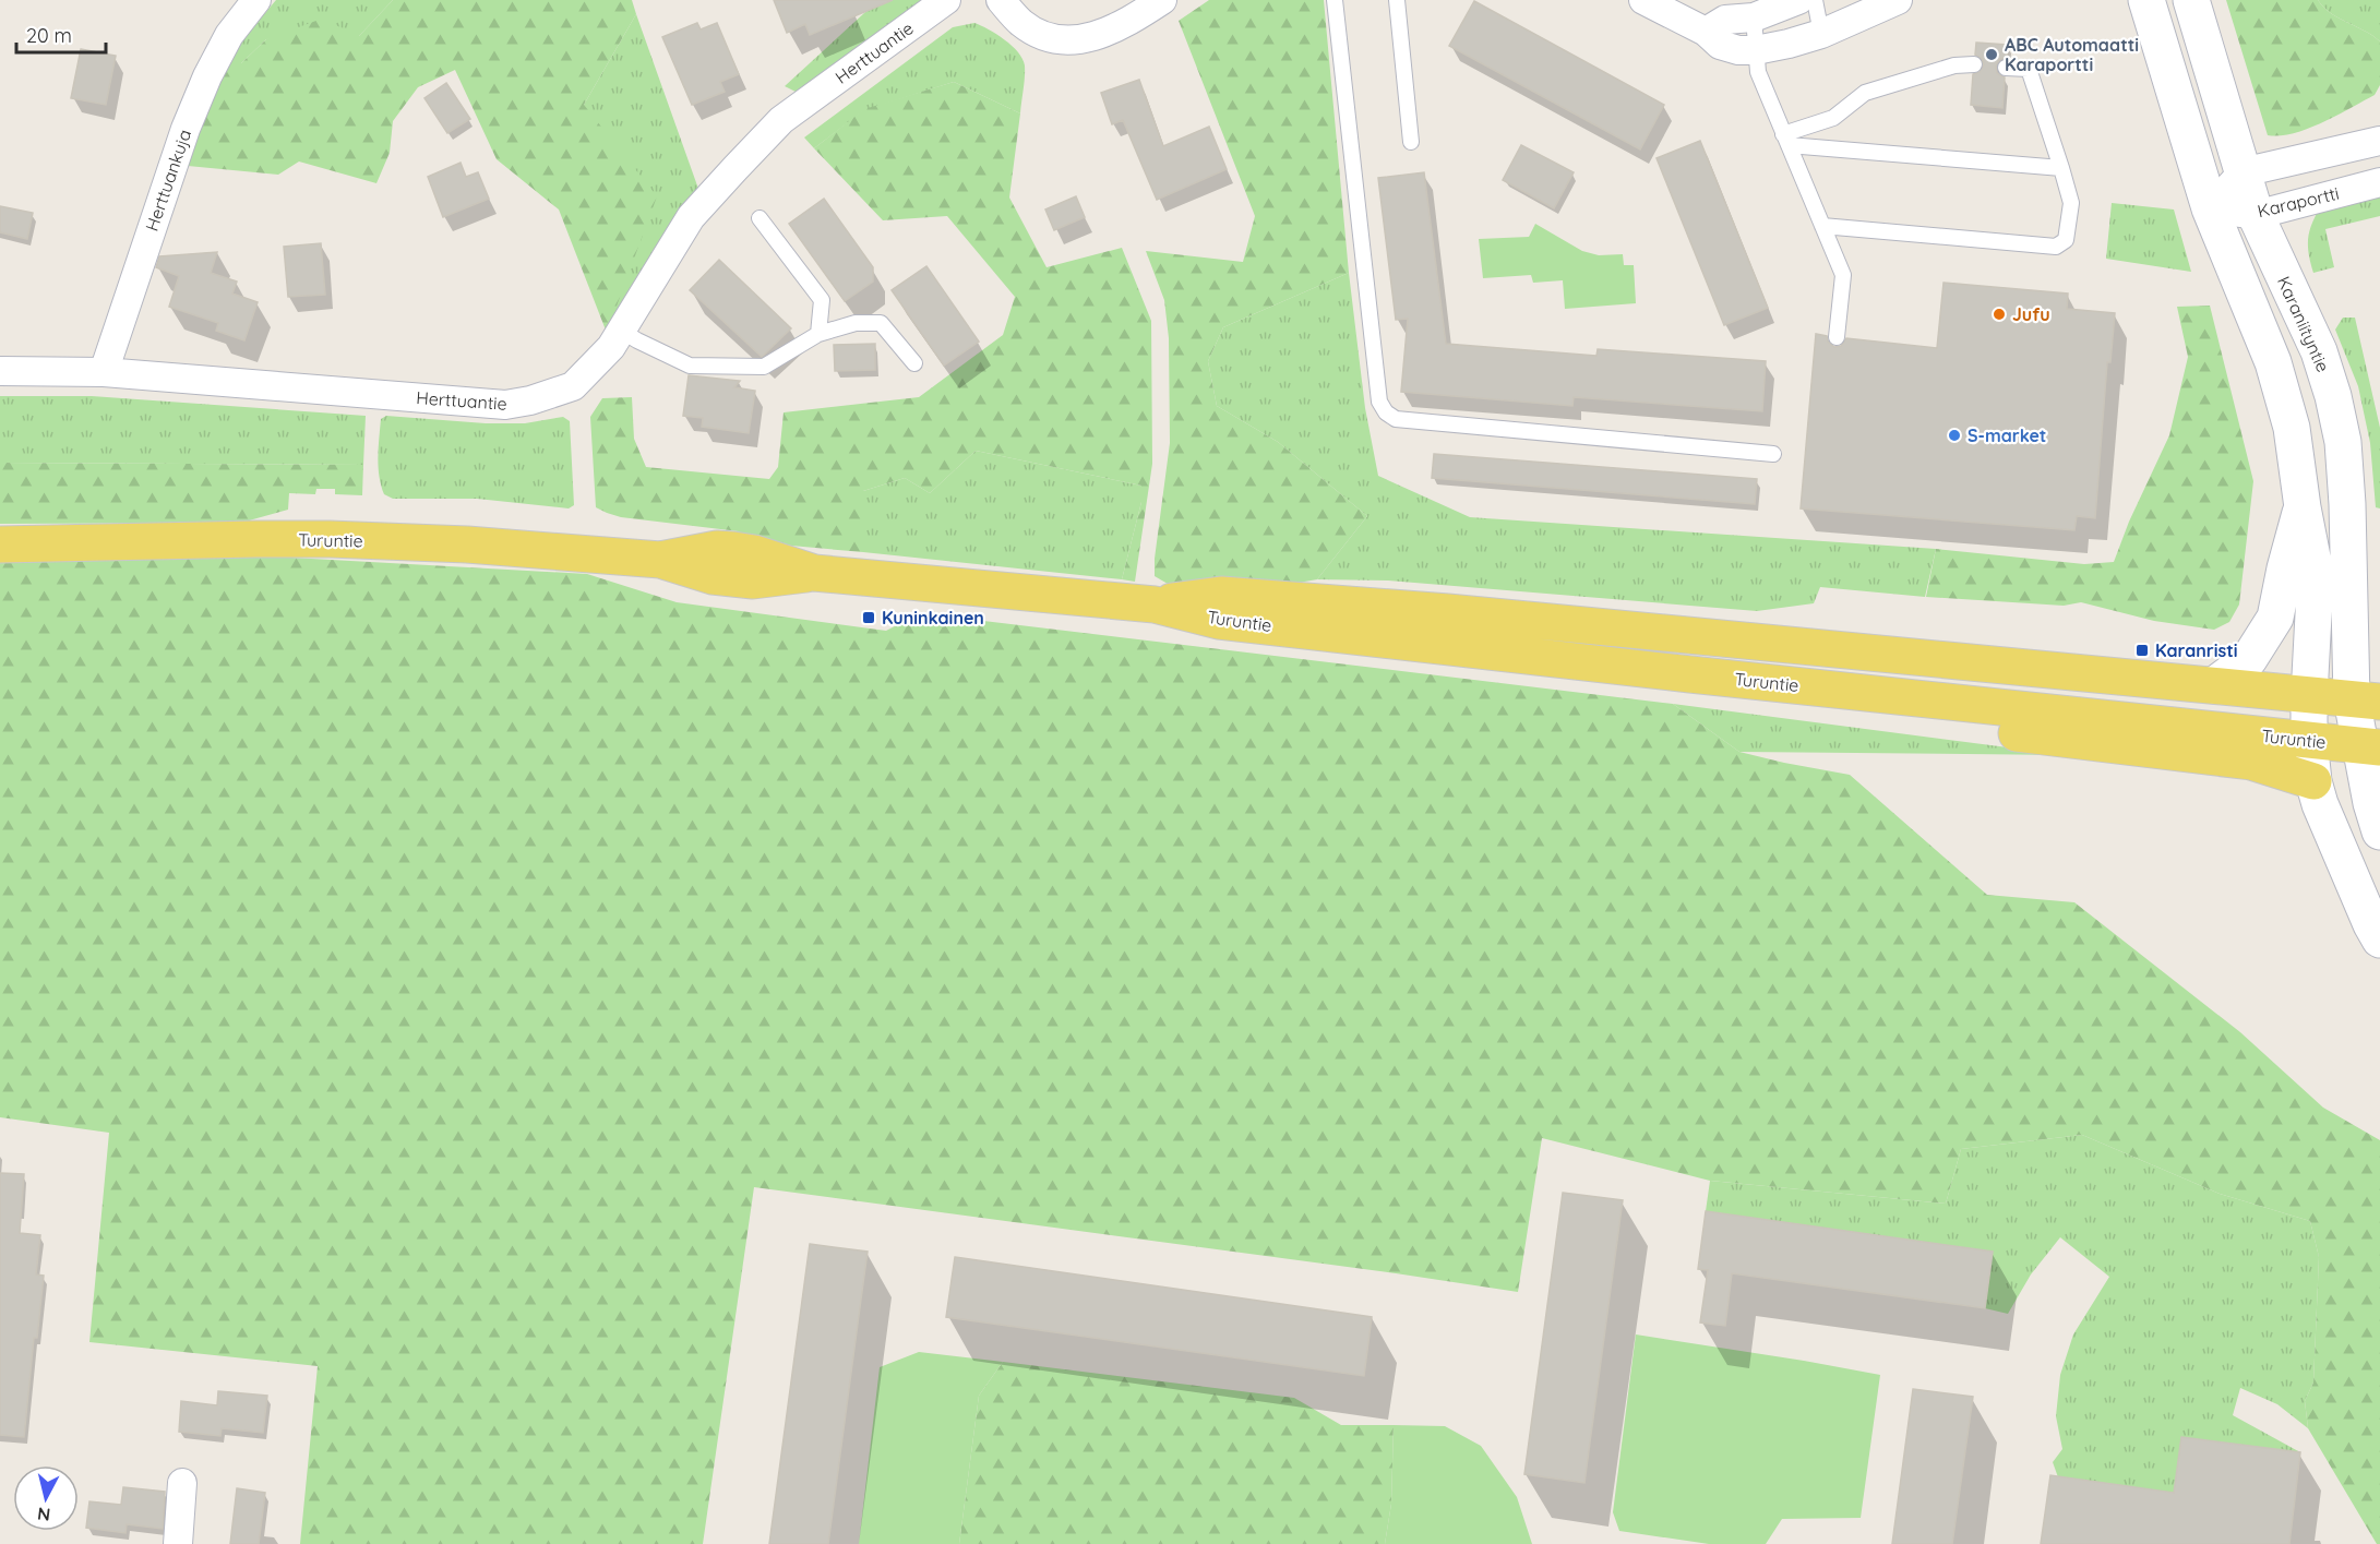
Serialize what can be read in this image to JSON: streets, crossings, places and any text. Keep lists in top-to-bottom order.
{
  "streets": {
    "main road": ["Turuntie"],
    "street": [
      "Herttuantie",
      "Herttuankuja",
      "Karaportti",
      "Karaniityntie"
    ]
  },
  "crossings": [
    ["Herttuantie", "Herttuankuja"],
    ["Karaportti", "Karaniityntie"],
    ["Karaniityntie", "Turuntie"]
  ],
  "places": {
    "other": ["ABC Automaatti Karaportti", "Jufu", "S-market"],
    "transit": ["Kuninkainen", "Karanristi"]
  },
  "scale_bar": "20 m",
  "north": "bottom"
}
